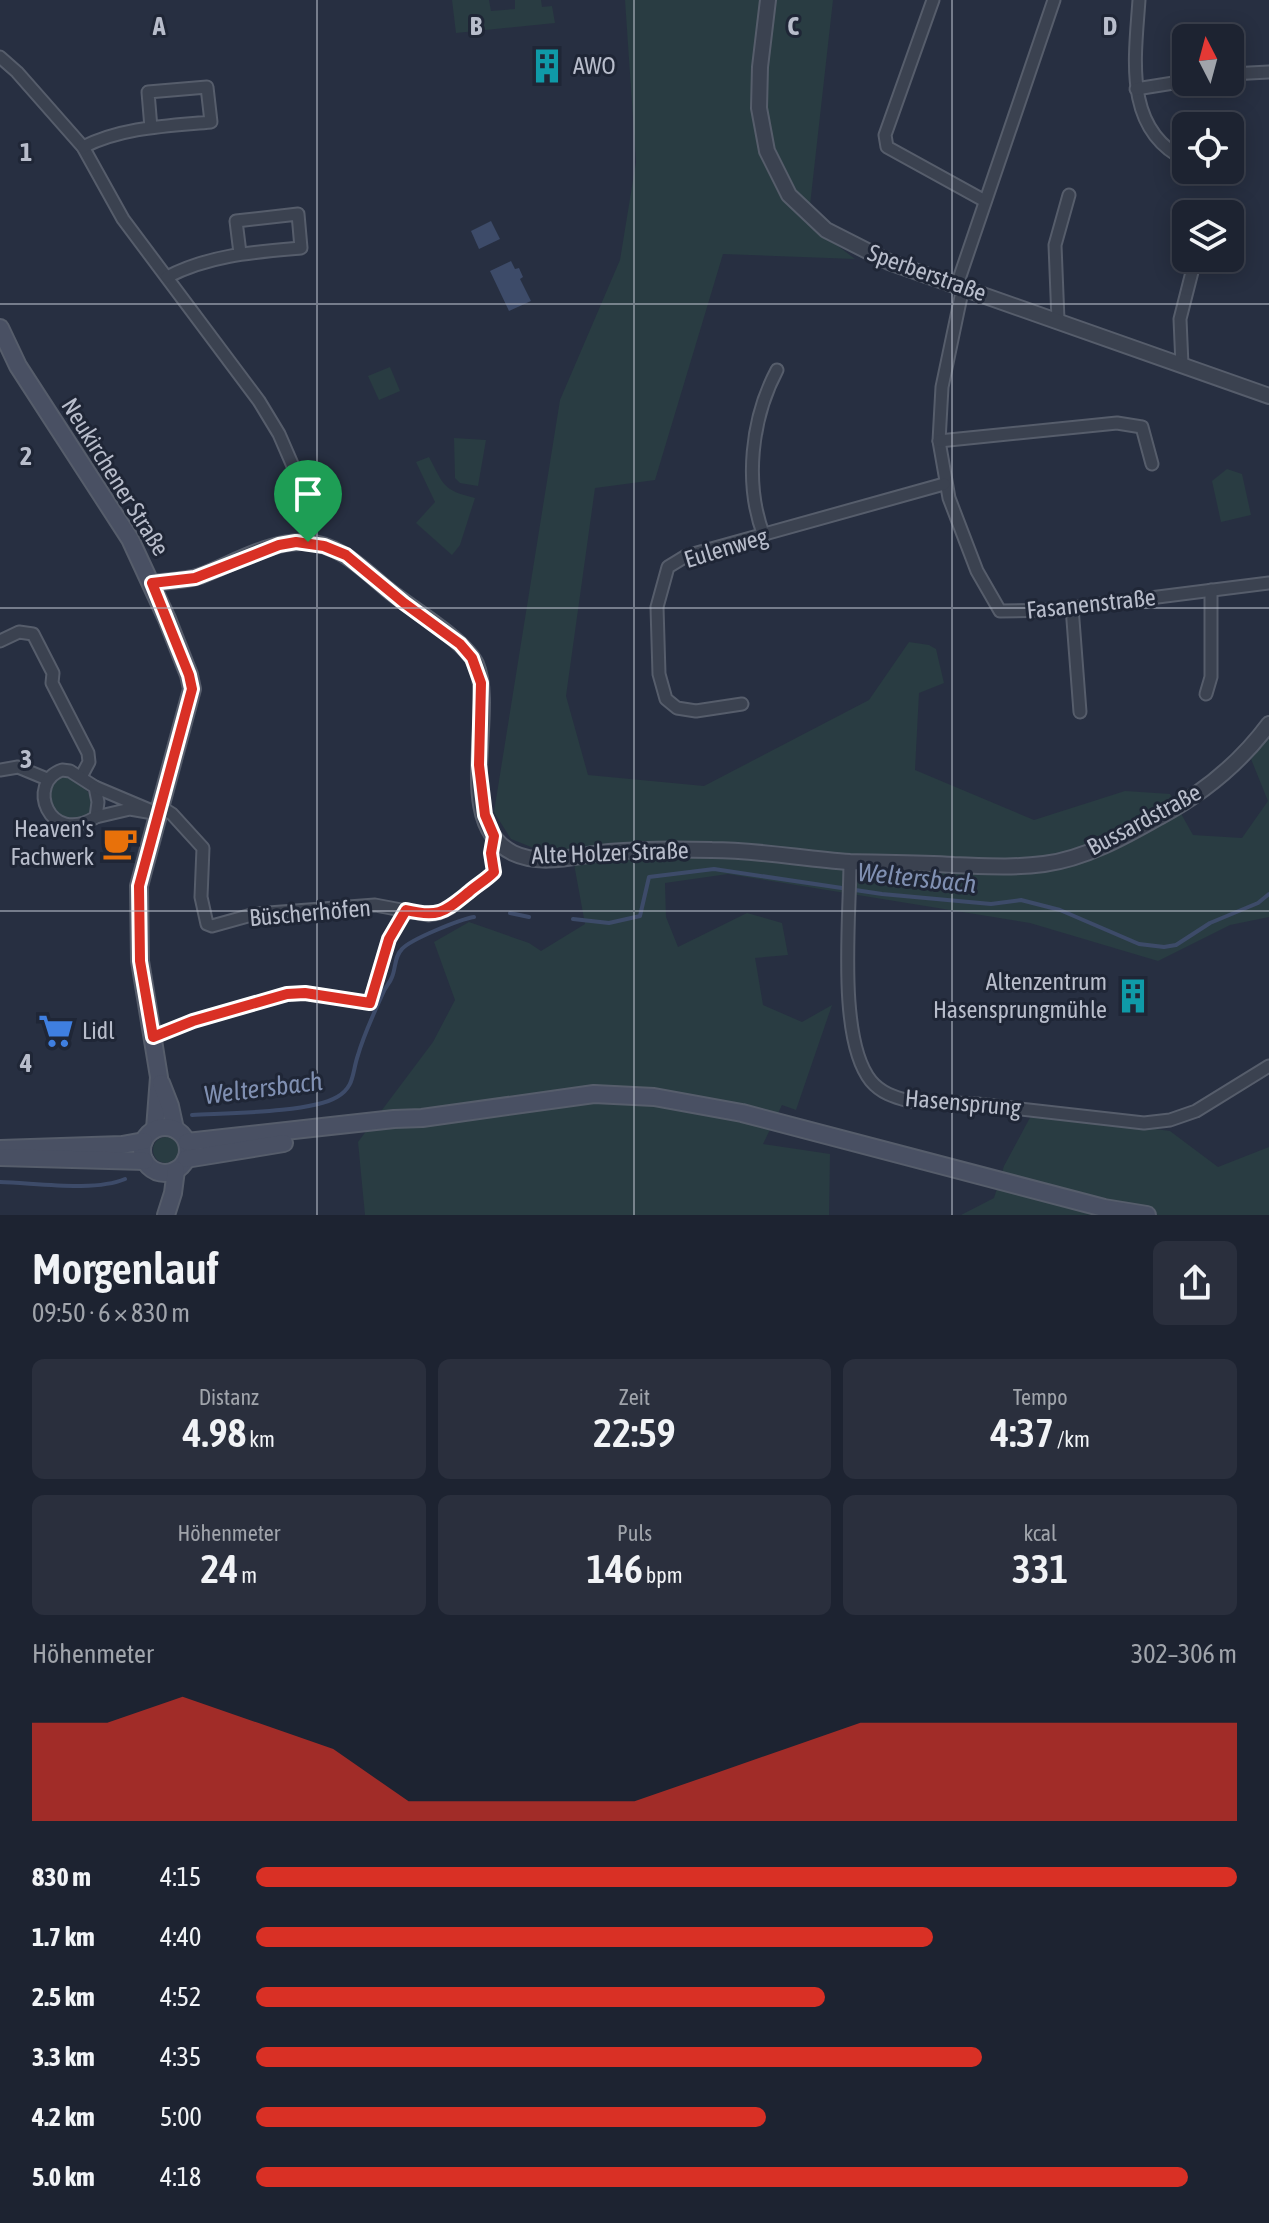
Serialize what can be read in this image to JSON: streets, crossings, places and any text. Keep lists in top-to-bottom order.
{
  "streets": {
    "main road": ["Neukirchener Straße"],
    "street": [
      "Sperberstraße",
      "Eulenweg",
      "Fasanenstraße",
      "Bussardstraße",
      "Alte Holzer Straße",
      "Büscherhöfen",
      "Hasensprung"
    ]
  },
  "crossings": [
    ["Sperberstraße", "Fasanenstraße"],
    ["Neukirchener Straße", "Büscherhöfen"],
    ["Eulenweg", "Fasanenstraße"],
    ["Bussardstraße", "Alte Holzer Straße"],
    ["Bussardstraße", "Hasensprung"],
    ["Alte Holzer Straße", "Büscherhöfen"],
    ["Alte Holzer Straße", "Hasensprung"]
  ],
  "water": ["Weltersbach"],
  "places": {
    "building": ["AWO", "Altenzentrum Hasensprungmühle"],
    "cafe": ["Heaven's Fachwerk"],
    "supermarket": ["Lidl"]
  },
  "north": "top",
  "page": {
    "heading": ["Morgenlauf", "09:50 · 6 × 830 m"],
    "stats": [
      ["Distanz", "4.98 km"],
      ["Zeit", "22:59"],
      ["Tempo", "4:37 /km"],
      ["Höhenmeter", "24 m"],
      ["Puls", "146 bpm"],
      ["kcal", "331"]
    ],
    "chart": ["Höhenmeter", "302–306 m"],
    "list": [
      {
        "name": "830 m",
        "note": "4:15"
      },
      {
        "name": "1.7 km",
        "note": "4:40"
      },
      {
        "name": "2.5 km",
        "note": "4:52"
      },
      {
        "name": "3.3 km",
        "note": "4:35"
      },
      {
        "name": "4.2 km",
        "note": "5:00"
      },
      {
        "name": "5.0 km",
        "note": "4:18"
      }
    ]
  },
  "grid": {
    "columns": [
      "A",
      "B",
      "C",
      "D"
    ],
    "rows": [
      "1",
      "2",
      "3",
      "4"
    ]
  }
}
